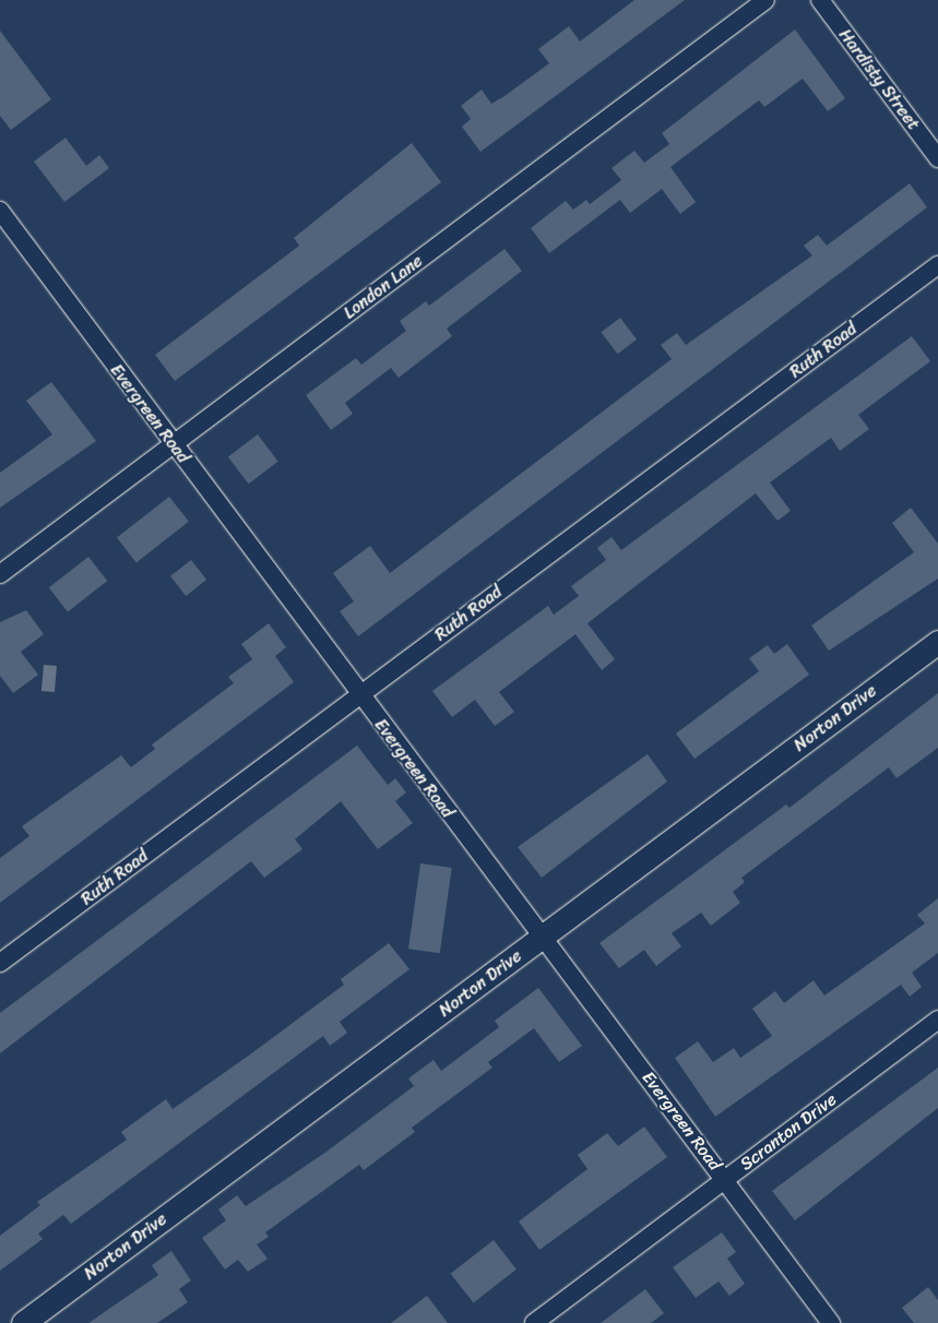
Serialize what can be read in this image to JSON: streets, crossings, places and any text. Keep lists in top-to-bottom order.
{
  "streets": {
    "street": [
      "Hardisty Street",
      "London Lane",
      "Ruth Road",
      "Evergreen Road",
      "Norton Drive",
      "Scranton Drive"
    ]
  },
  "crossings": [
    ["London Lane", "Evergreen Road"],
    ["Ruth Road", "Evergreen Road"],
    ["Evergreen Road", "Norton Drive"],
    ["Evergreen Road", "Scranton Drive"]
  ]
}
